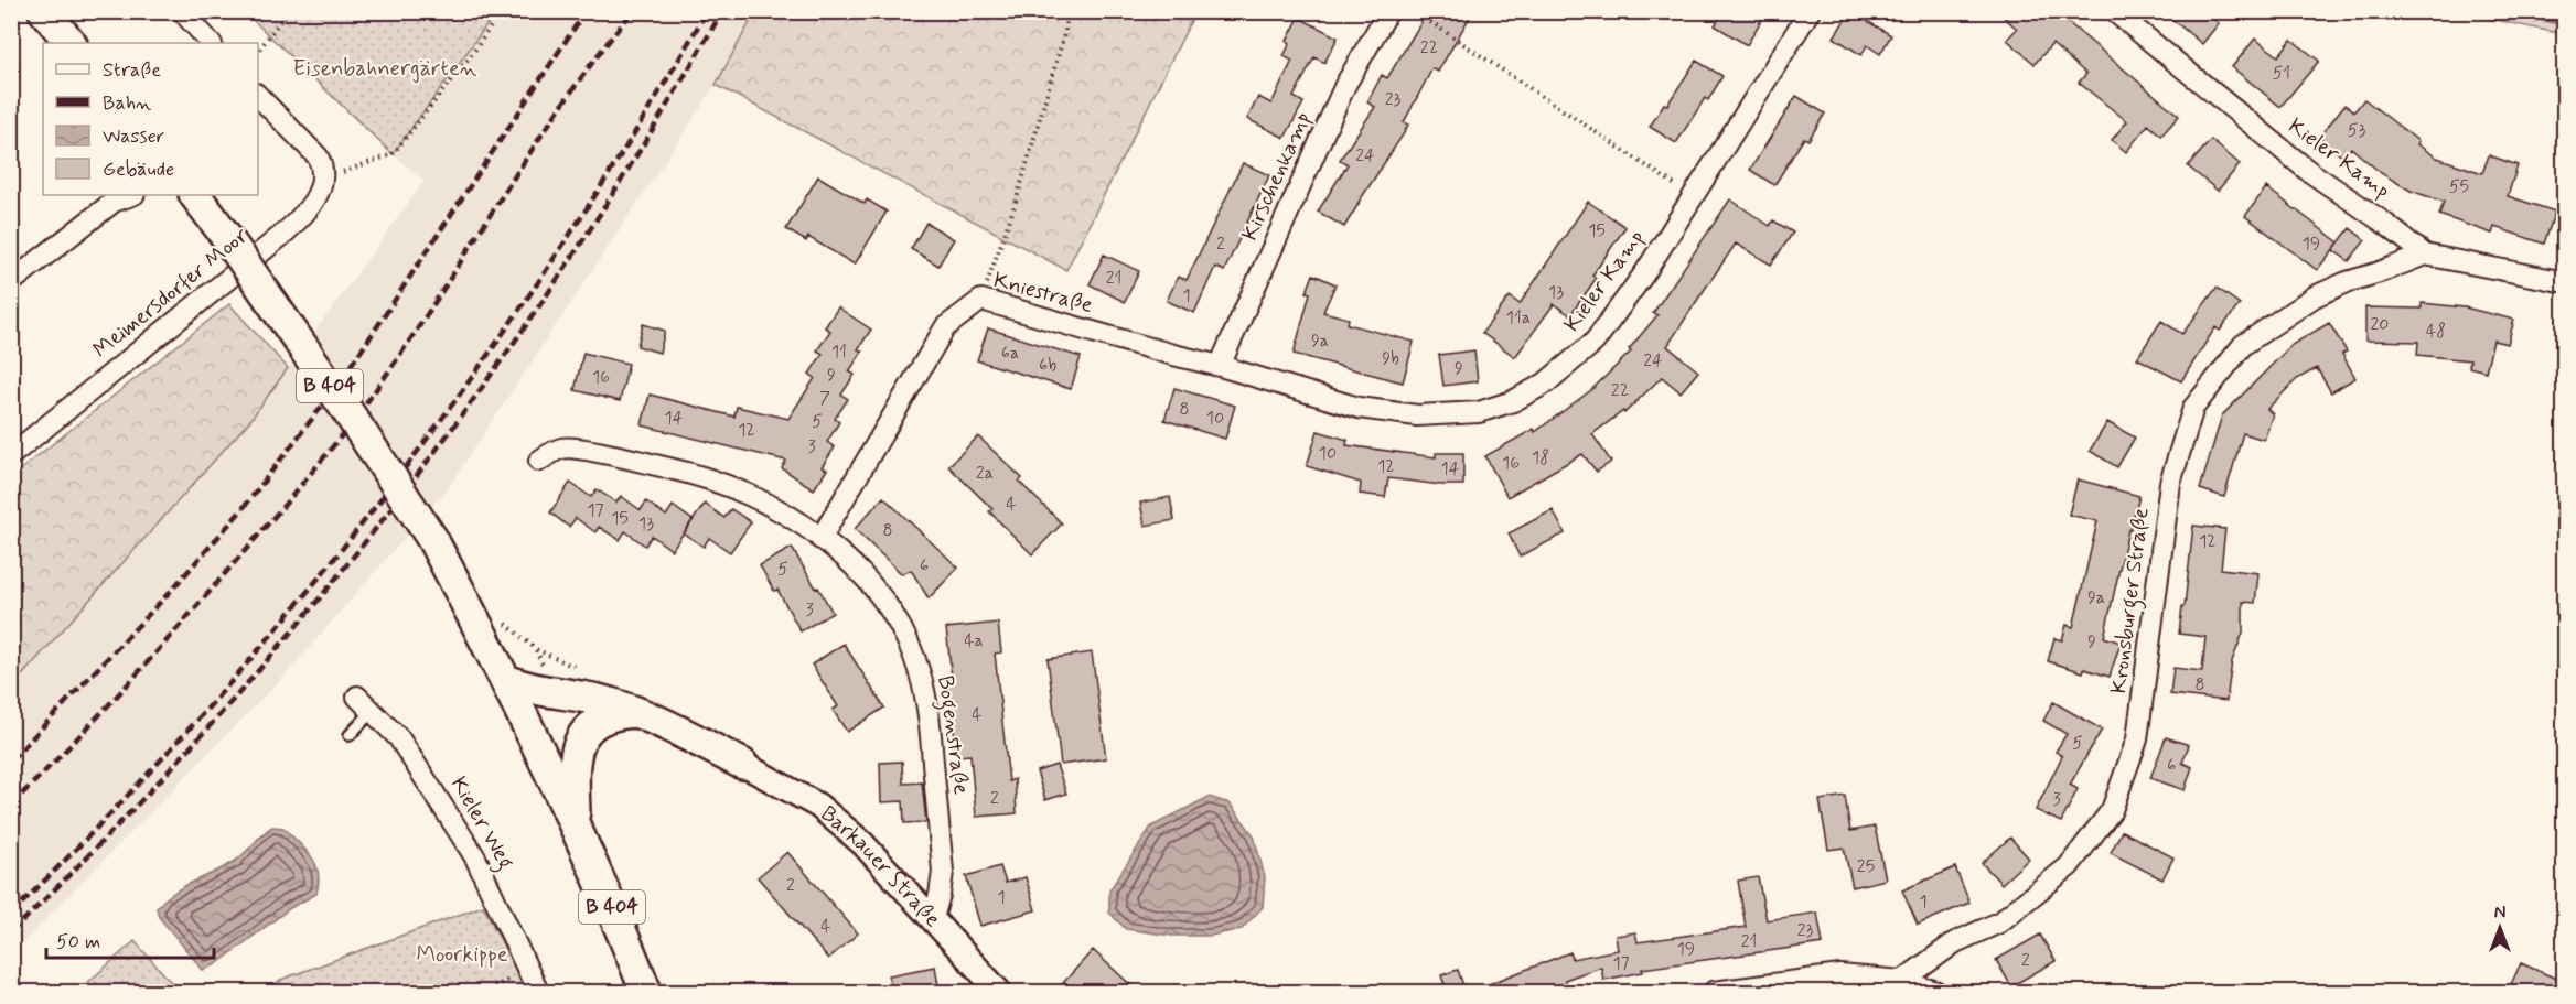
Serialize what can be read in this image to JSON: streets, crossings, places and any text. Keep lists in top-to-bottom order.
{
  "streets": {
    "main road": ["B 404"],
    "street": [
      "Kieler Kamp",
      "Kirschenkamp",
      "Meimersdorfer Moor",
      "Kniestraße",
      "Kronsburger Straße",
      "Bogenstraße",
      "Kieler Weg",
      "Barkauer Straße"
    ]
  },
  "crossings": [
    ["Kieler Kamp", "Kirschenkamp"],
    ["Kieler Kamp", "Kniestraße"],
    ["Kieler Kamp", "Kronsburger Straße"],
    ["Kirschenkamp", "Kniestraße"],
    ["Kniestraße", "Bogenstraße"],
    ["Bogenstraße", "Barkauer Straße"]
  ],
  "parks": ["Eisenbahnergärten", "Moorkippe"],
  "house_numbers": [
    "22",
    "51",
    "23",
    "53",
    "24",
    "55",
    "15",
    "2",
    "19",
    "21",
    "13",
    "1",
    "11a",
    "20",
    "48",
    "9a",
    "11",
    "6a",
    "9b",
    "24",
    "6b",
    "9",
    "9",
    "16",
    "22",
    "7",
    "8",
    "14",
    "10",
    "5",
    "12",
    "3",
    "10",
    "18",
    "16",
    "12",
    "14",
    "2a",
    "4",
    "17",
    "15",
    "13",
    "8",
    "12",
    "6",
    "5",
    "9a",
    "3",
    "4a",
    "9",
    "8",
    "4",
    "5",
    "6",
    "2",
    "3",
    "25",
    "2",
    "1",
    "1",
    "4",
    "23",
    "21",
    "19",
    "2",
    "17"
  ],
  "legend": [
    "Straße",
    "Bahn",
    "Wasser",
    "Gebäude"
  ],
  "scale_bar": "50 m",
  "north": "top"
}
